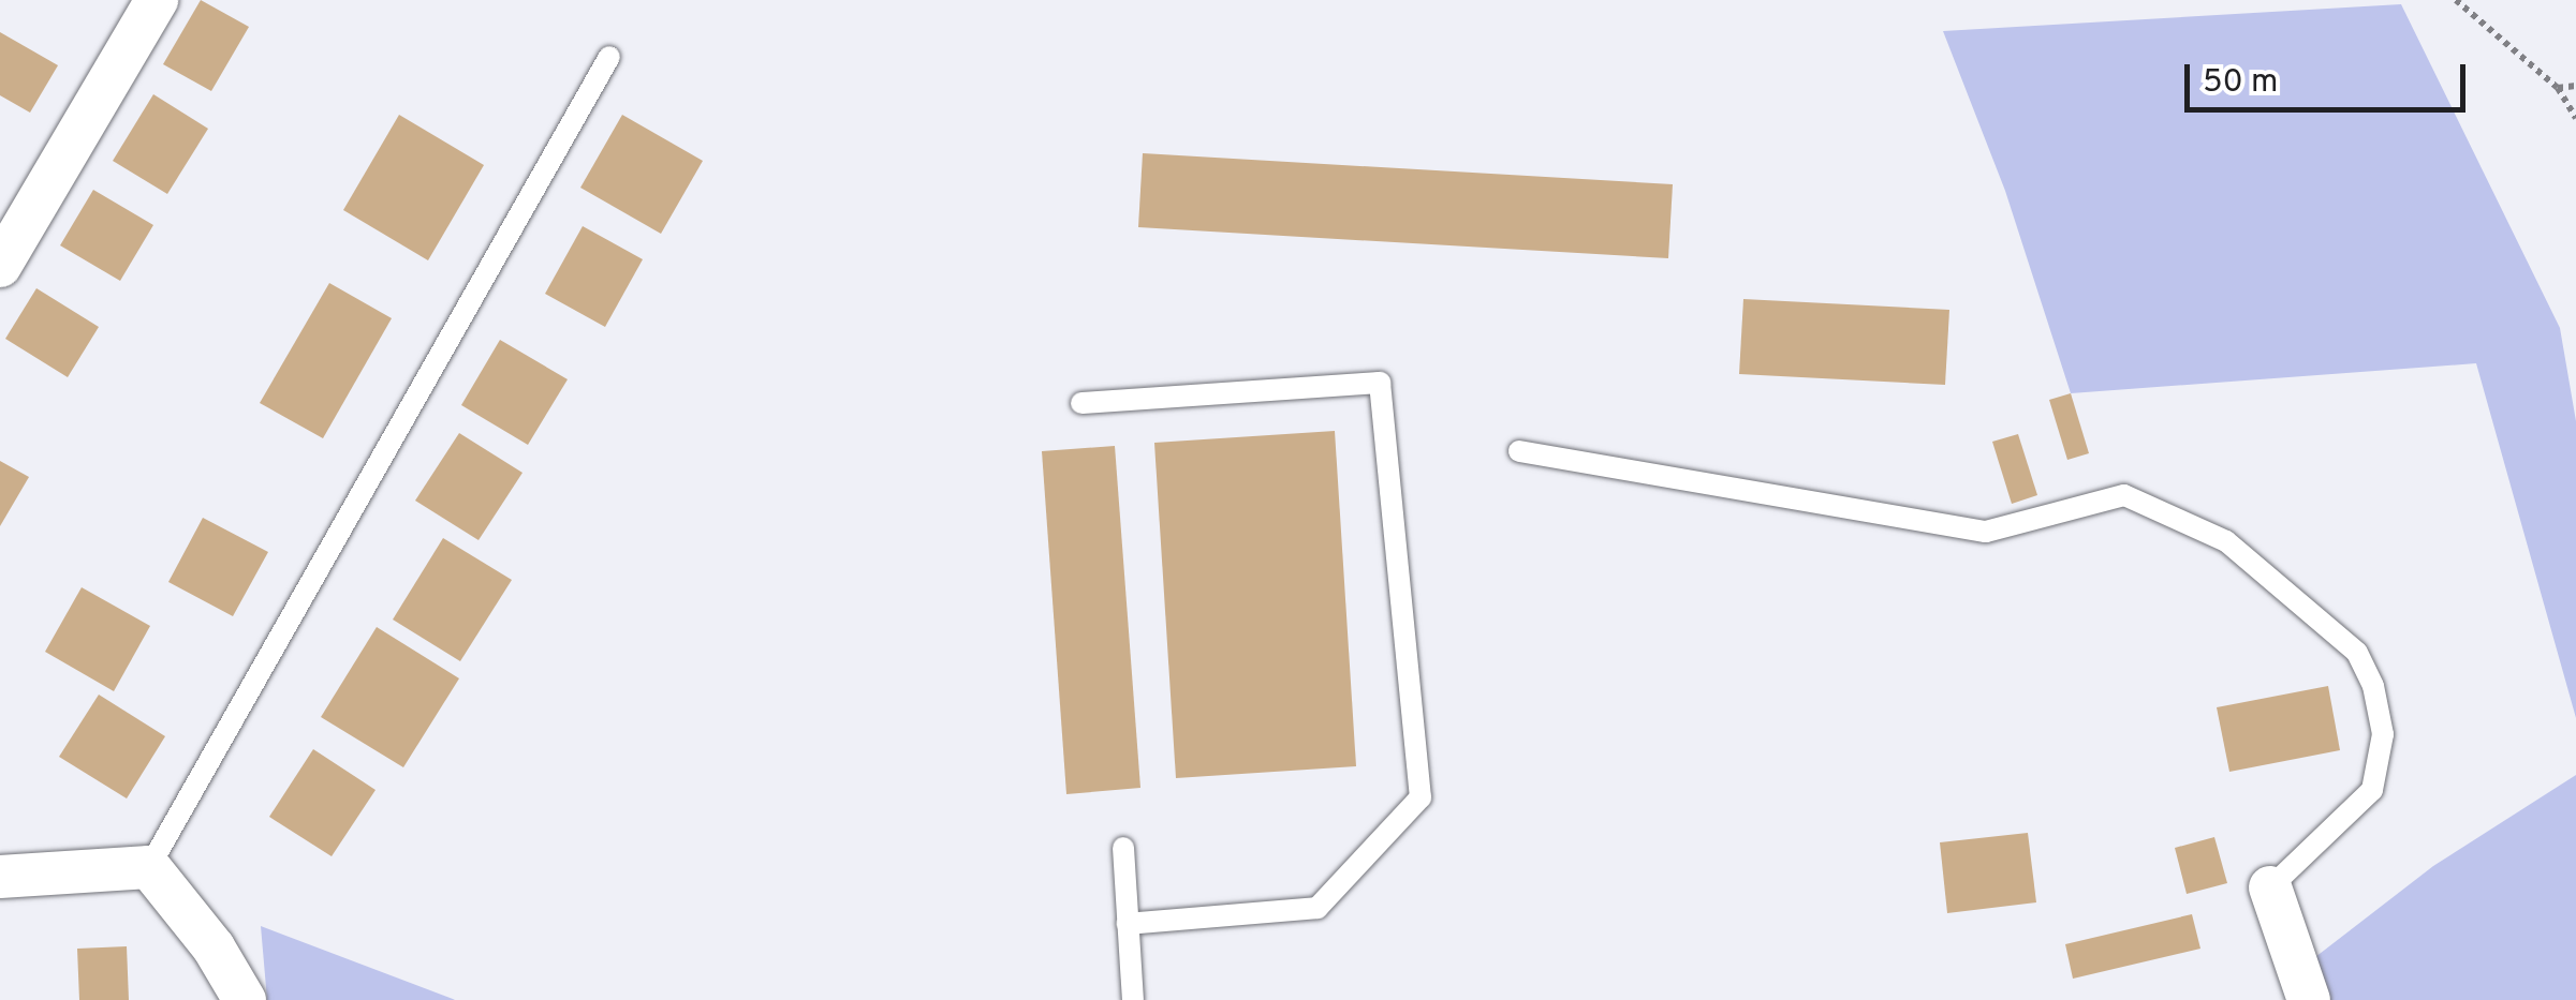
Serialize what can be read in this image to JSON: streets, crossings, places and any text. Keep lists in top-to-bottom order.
{
  "scale_bar": "50 m"
}
